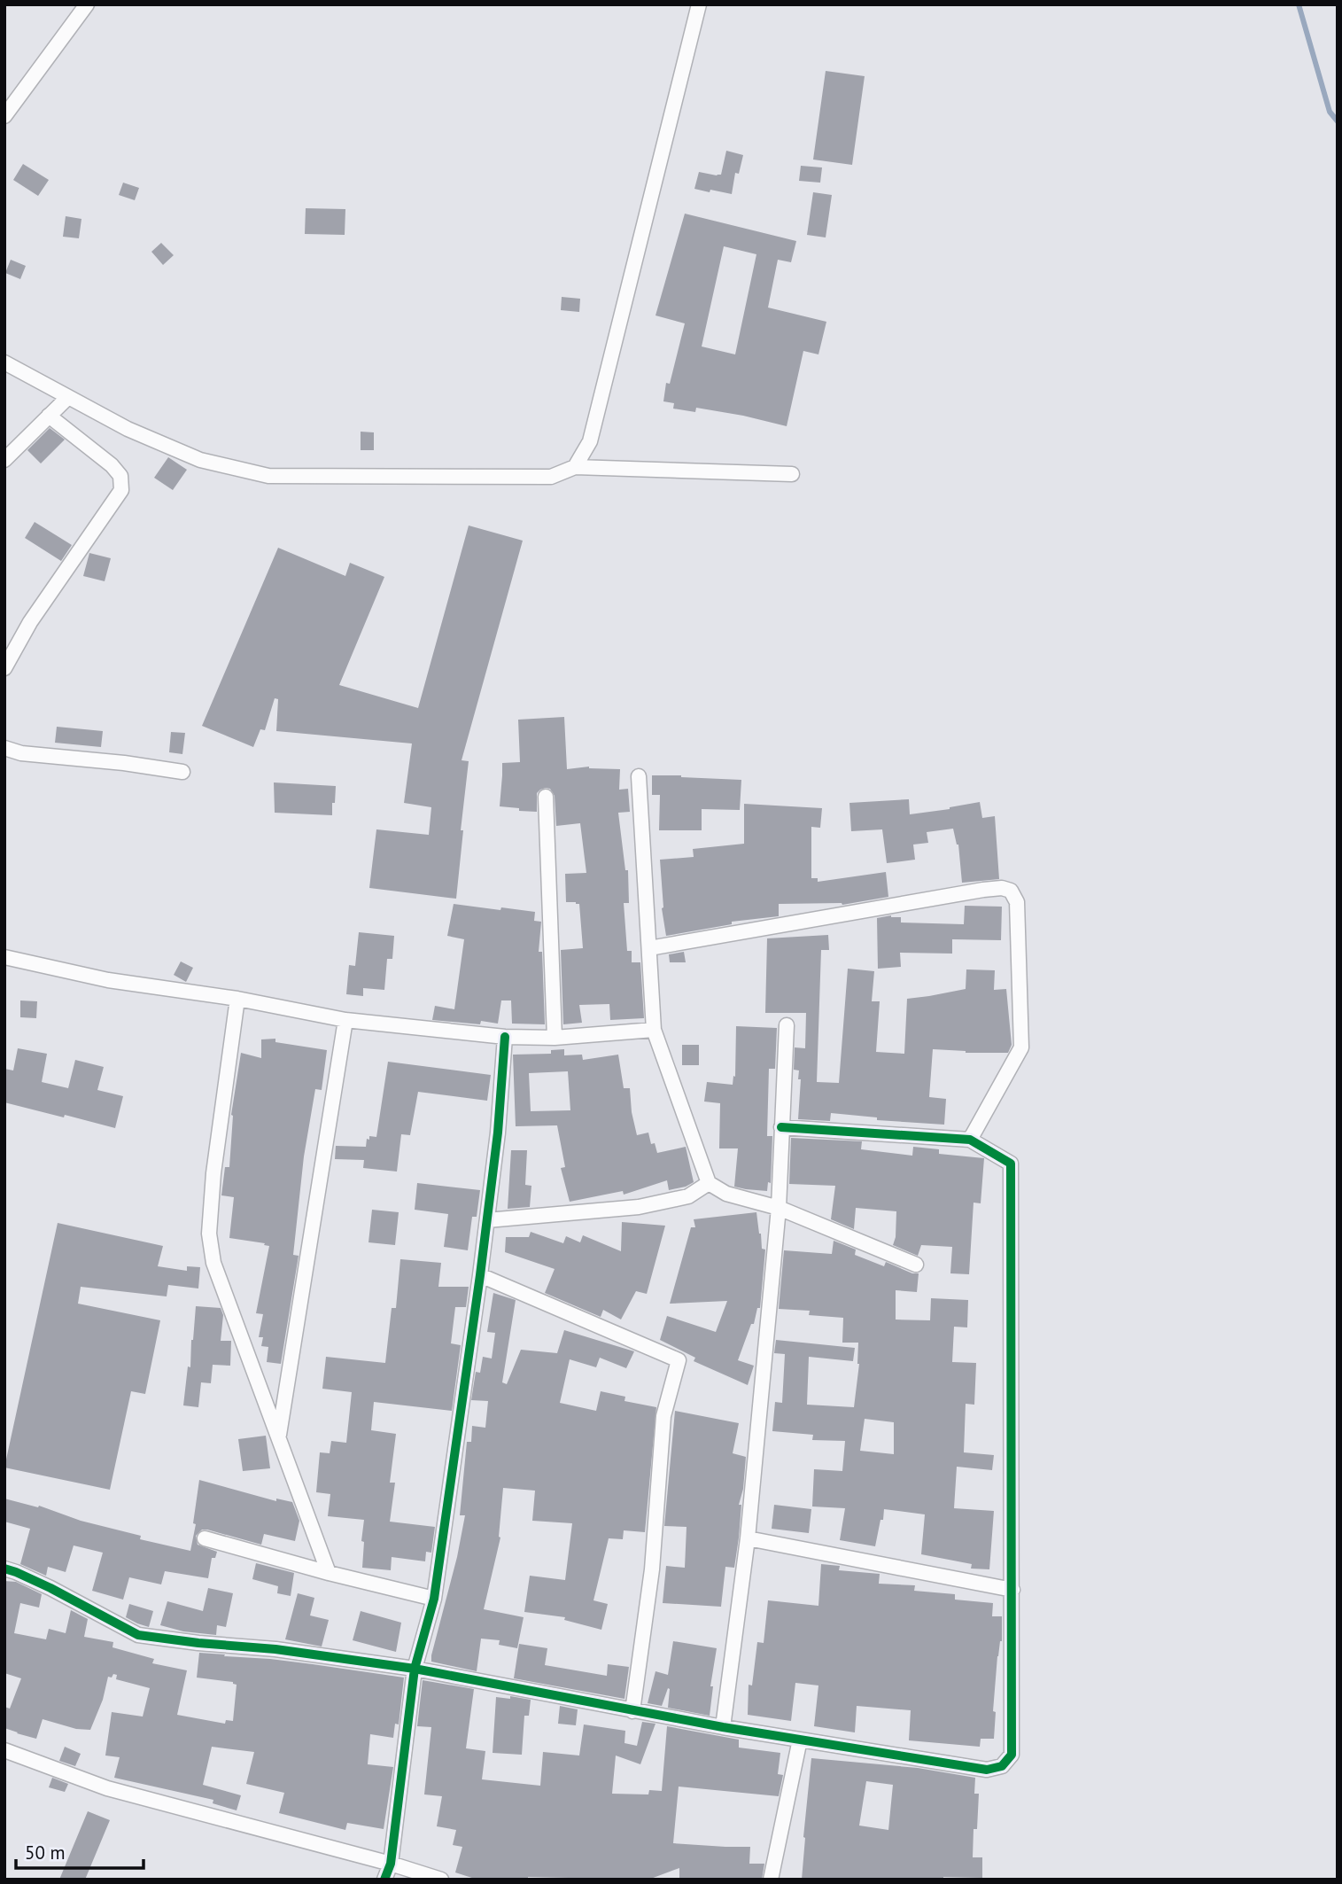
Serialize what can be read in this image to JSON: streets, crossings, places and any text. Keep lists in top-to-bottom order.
{
  "scale_bar": "50 m"
}
